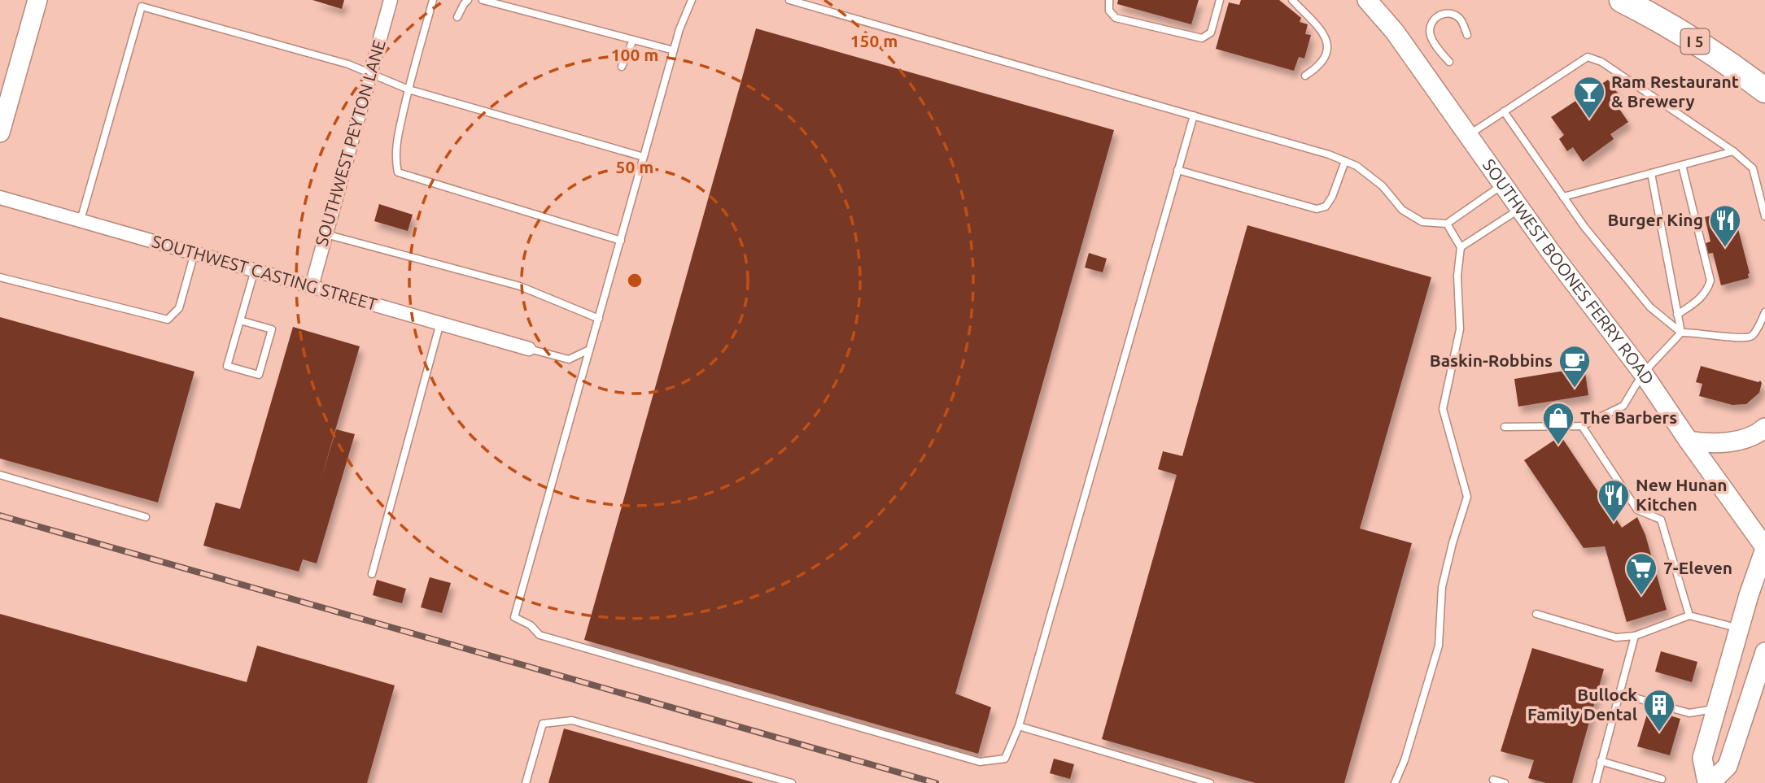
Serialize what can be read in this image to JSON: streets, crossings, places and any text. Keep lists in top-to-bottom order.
{
  "streets": {
    "highway": ["I 5"],
    "street": ["SOUTHWEST PEYTON LANE", "SOUTHWEST BOONES FERRY ROAD", "SOUTHWEST CASTING STREET"]
  },
  "crossings": [
    ["SOUTHWEST PEYTON LANE", "SOUTHWEST CASTING STREET"]
  ],
  "places": {
    "bar": ["Ram Restaurant & Brewery"],
    "restaurant": ["Burger King", "New Hunan Kitchen"],
    "cafe": ["Baskin-Robbins"],
    "shop": ["The Barbers"],
    "supermarket": ["7-Eleven"],
    "building": ["Bullock Family Dental"]
  },
  "rings": ["150 m", "100 m", "50 m"]
}
